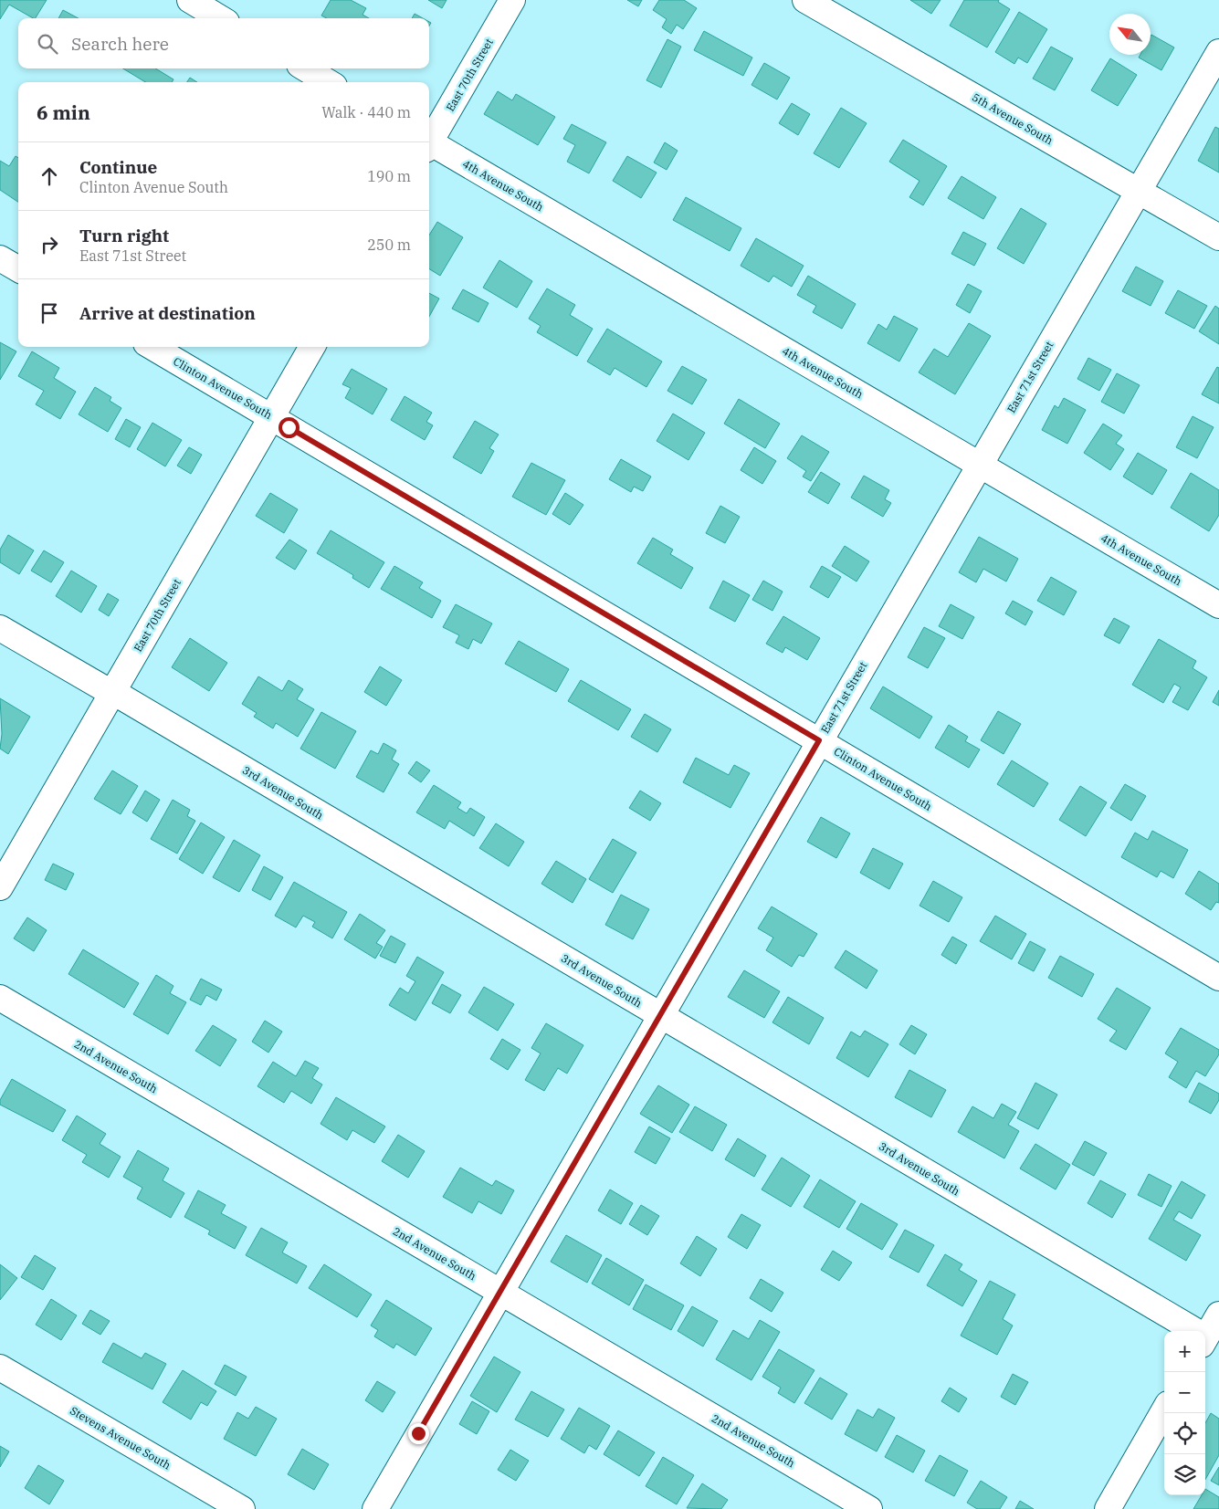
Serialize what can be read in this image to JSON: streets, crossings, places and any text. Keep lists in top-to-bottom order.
{
  "streets": {
    "street": [
      "East 70th Street",
      "5th Avenue South",
      "4th Avenue South",
      "East 71st Street",
      "Clinton Avenue South",
      "3rd Avenue South",
      "2nd Avenue South",
      "Stevens Avenue South"
    ]
  },
  "crossings": [
    ["East 70th Street", "Clinton Avenue South"],
    ["East 70th Street", "3rd Avenue South"],
    ["5th Avenue South", "East 71st Street"],
    ["4th Avenue South", "East 71st Street"],
    ["East 71st Street", "Clinton Avenue South"],
    ["East 71st Street", "3rd Avenue South"],
    ["East 71st Street", "2nd Avenue South"]
  ],
  "north": "top left",
  "page": {
    "search": "Search here",
    "heading": ["6 min", "Walk · 440 m"],
    "list": [
      ["Continue", "Clinton Avenue South", "190 m"],
      ["Turn right", "East 71st Street", "250 m"],
      "Arrive at destination"
    ],
    "map_buttons": ["+", "−"]
  }
}
